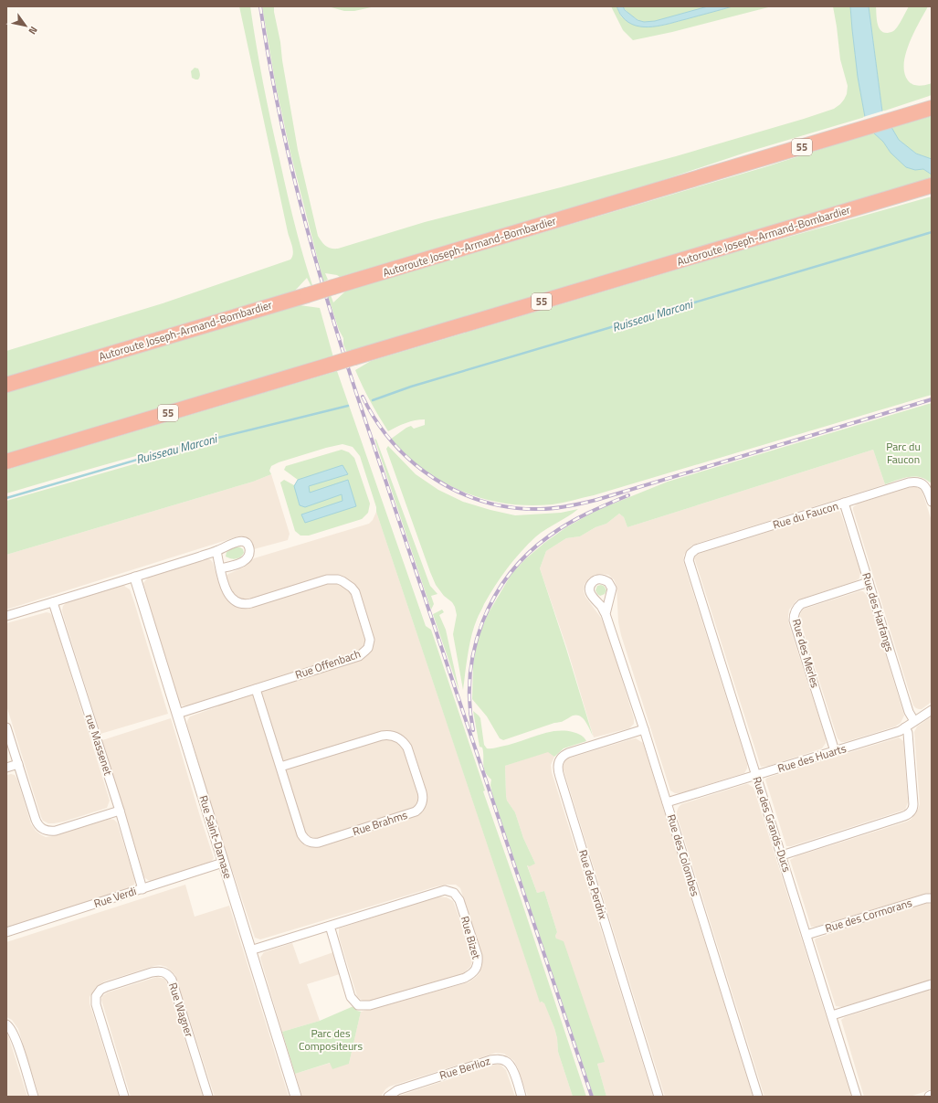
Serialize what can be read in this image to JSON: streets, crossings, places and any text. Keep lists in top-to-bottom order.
{
  "streets": {
    "highway": ["55", "Autoroute Joseph-Armand-Bombardier"],
    "street": [
      "Rue du Faucon",
      "Rue des Harfangs",
      "Rue des Merles",
      "Rue Offenbach",
      "rue Massenet",
      "Rue des Huarts",
      "Rue Brahms",
      "Rue des Grands-Ducs",
      "Rue Saint-Damase",
      "Rue des Colombes",
      "Rue des Perdrix",
      "Rue Verdi",
      "Rue des Cormorans",
      "Rue Bizet",
      "Rue Wagner",
      "Rue Berlioz"
    ]
  },
  "crossings": [
    ["Rue du Faucon", "Rue des Harfangs"],
    ["Rue du Faucon", "Rue des Grands-Ducs"],
    ["Rue des Harfangs", "Rue des Merles"],
    ["Rue des Harfangs", "Rue des Huarts"],
    ["Rue des Merles", "Rue des Huarts"],
    ["Rue Offenbach", "Rue Brahms"],
    ["Rue Offenbach", "Rue Saint-Damase"],
    ["rue Massenet", "Rue Verdi"],
    ["Rue des Huarts", "Rue des Grands-Ducs"],
    ["Rue des Huarts", "Rue des Colombes"],
    ["Rue des Grands-Ducs", "Rue des Cormorans"],
    ["Rue Saint-Damase", "Rue Verdi"],
    ["Rue Saint-Damase", "Rue Bizet"],
    ["Rue des Colombes", "Rue des Perdrix"]
  ],
  "water": ["Ruisseau Marconi"],
  "parks": ["Parc du Faucon", "Parc des Compositeurs"],
  "north": "bottom right"
}
